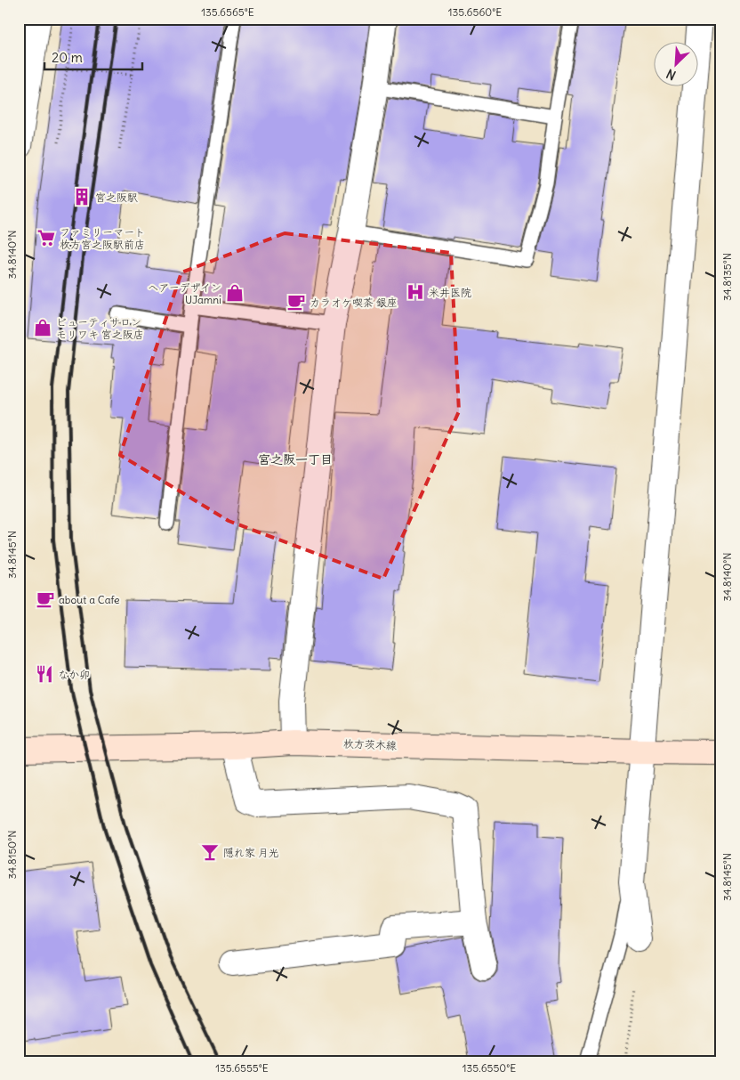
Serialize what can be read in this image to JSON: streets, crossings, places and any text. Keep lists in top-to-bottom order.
{
  "streets": {
    "main road": ["枚方茨木線"]
  },
  "districts": ["宮之阪一丁目"],
  "places": {
    "building": ["宮之阪駅"],
    "supermarket": ["ファミリーマート 枚方宮之阪駅前店"],
    "hospital": ["米井医院"],
    "shop": ["ヘアーデザイン UJamni", "ビューティサロン モリワキ 宮之阪店"],
    "cafe": ["カラオケ喫茶 銀座", "about a Cafe"],
    "restaurant": ["なか卯"],
    "bar": ["隠れ家 月光"]
  },
  "scale_bar": "20 m",
  "north": "bottom left",
  "coordinates": [
    "135.6565°E",
    "135.6560°E",
    "34.8140°N",
    "34.8135°N",
    "34.8145°N",
    "34.8150°N",
    "135.6555°E",
    "135.6550°E"
  ]
}
